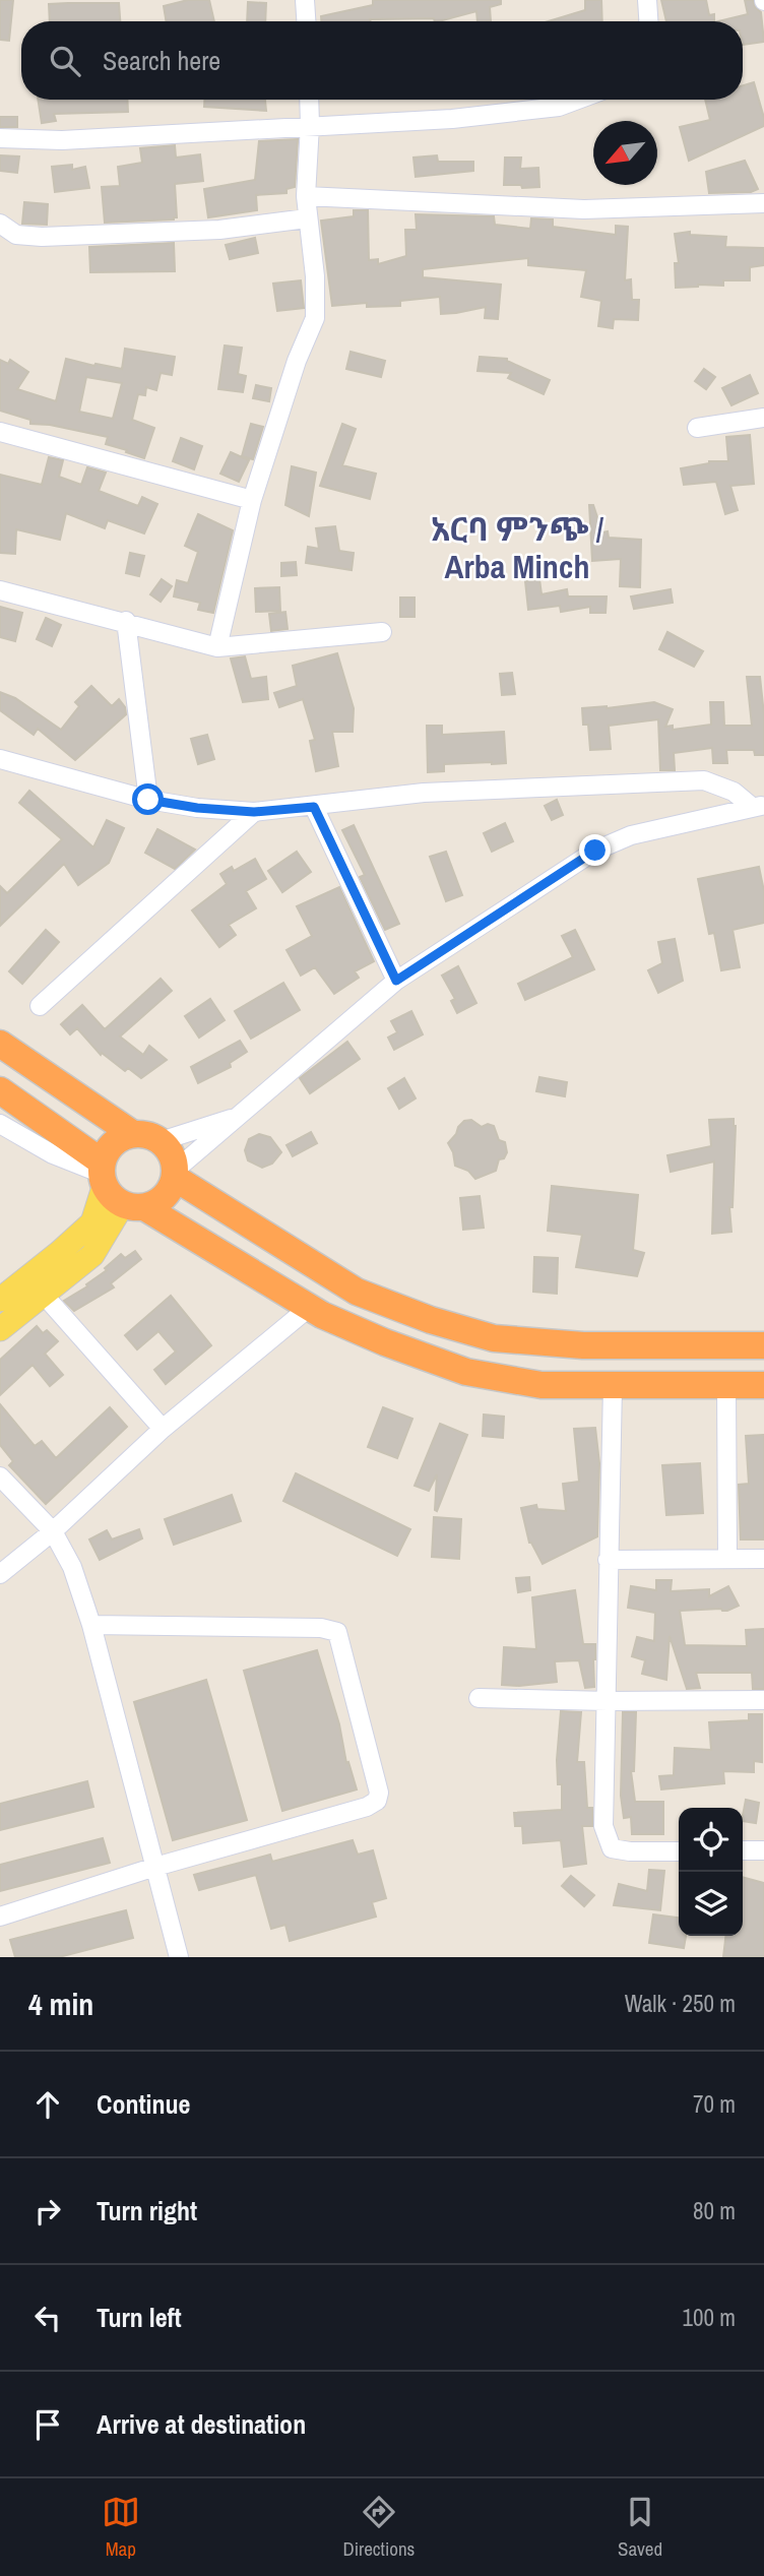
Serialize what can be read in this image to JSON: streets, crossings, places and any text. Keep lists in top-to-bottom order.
{
  "districts": ["አርባ ምንጭ / Arba Minch"],
  "north": "bottom left",
  "page": {
    "search": "Search here",
    "heading": ["4 min", "Walk · 250 m"],
    "list": [
      ["Continue", "70 m"],
      ["Turn right", "80 m"],
      ["Turn left", "100 m"],
      "Arrive at destination"
    ],
    "nav": ["Map", "Directions", "Saved"]
  }
}
